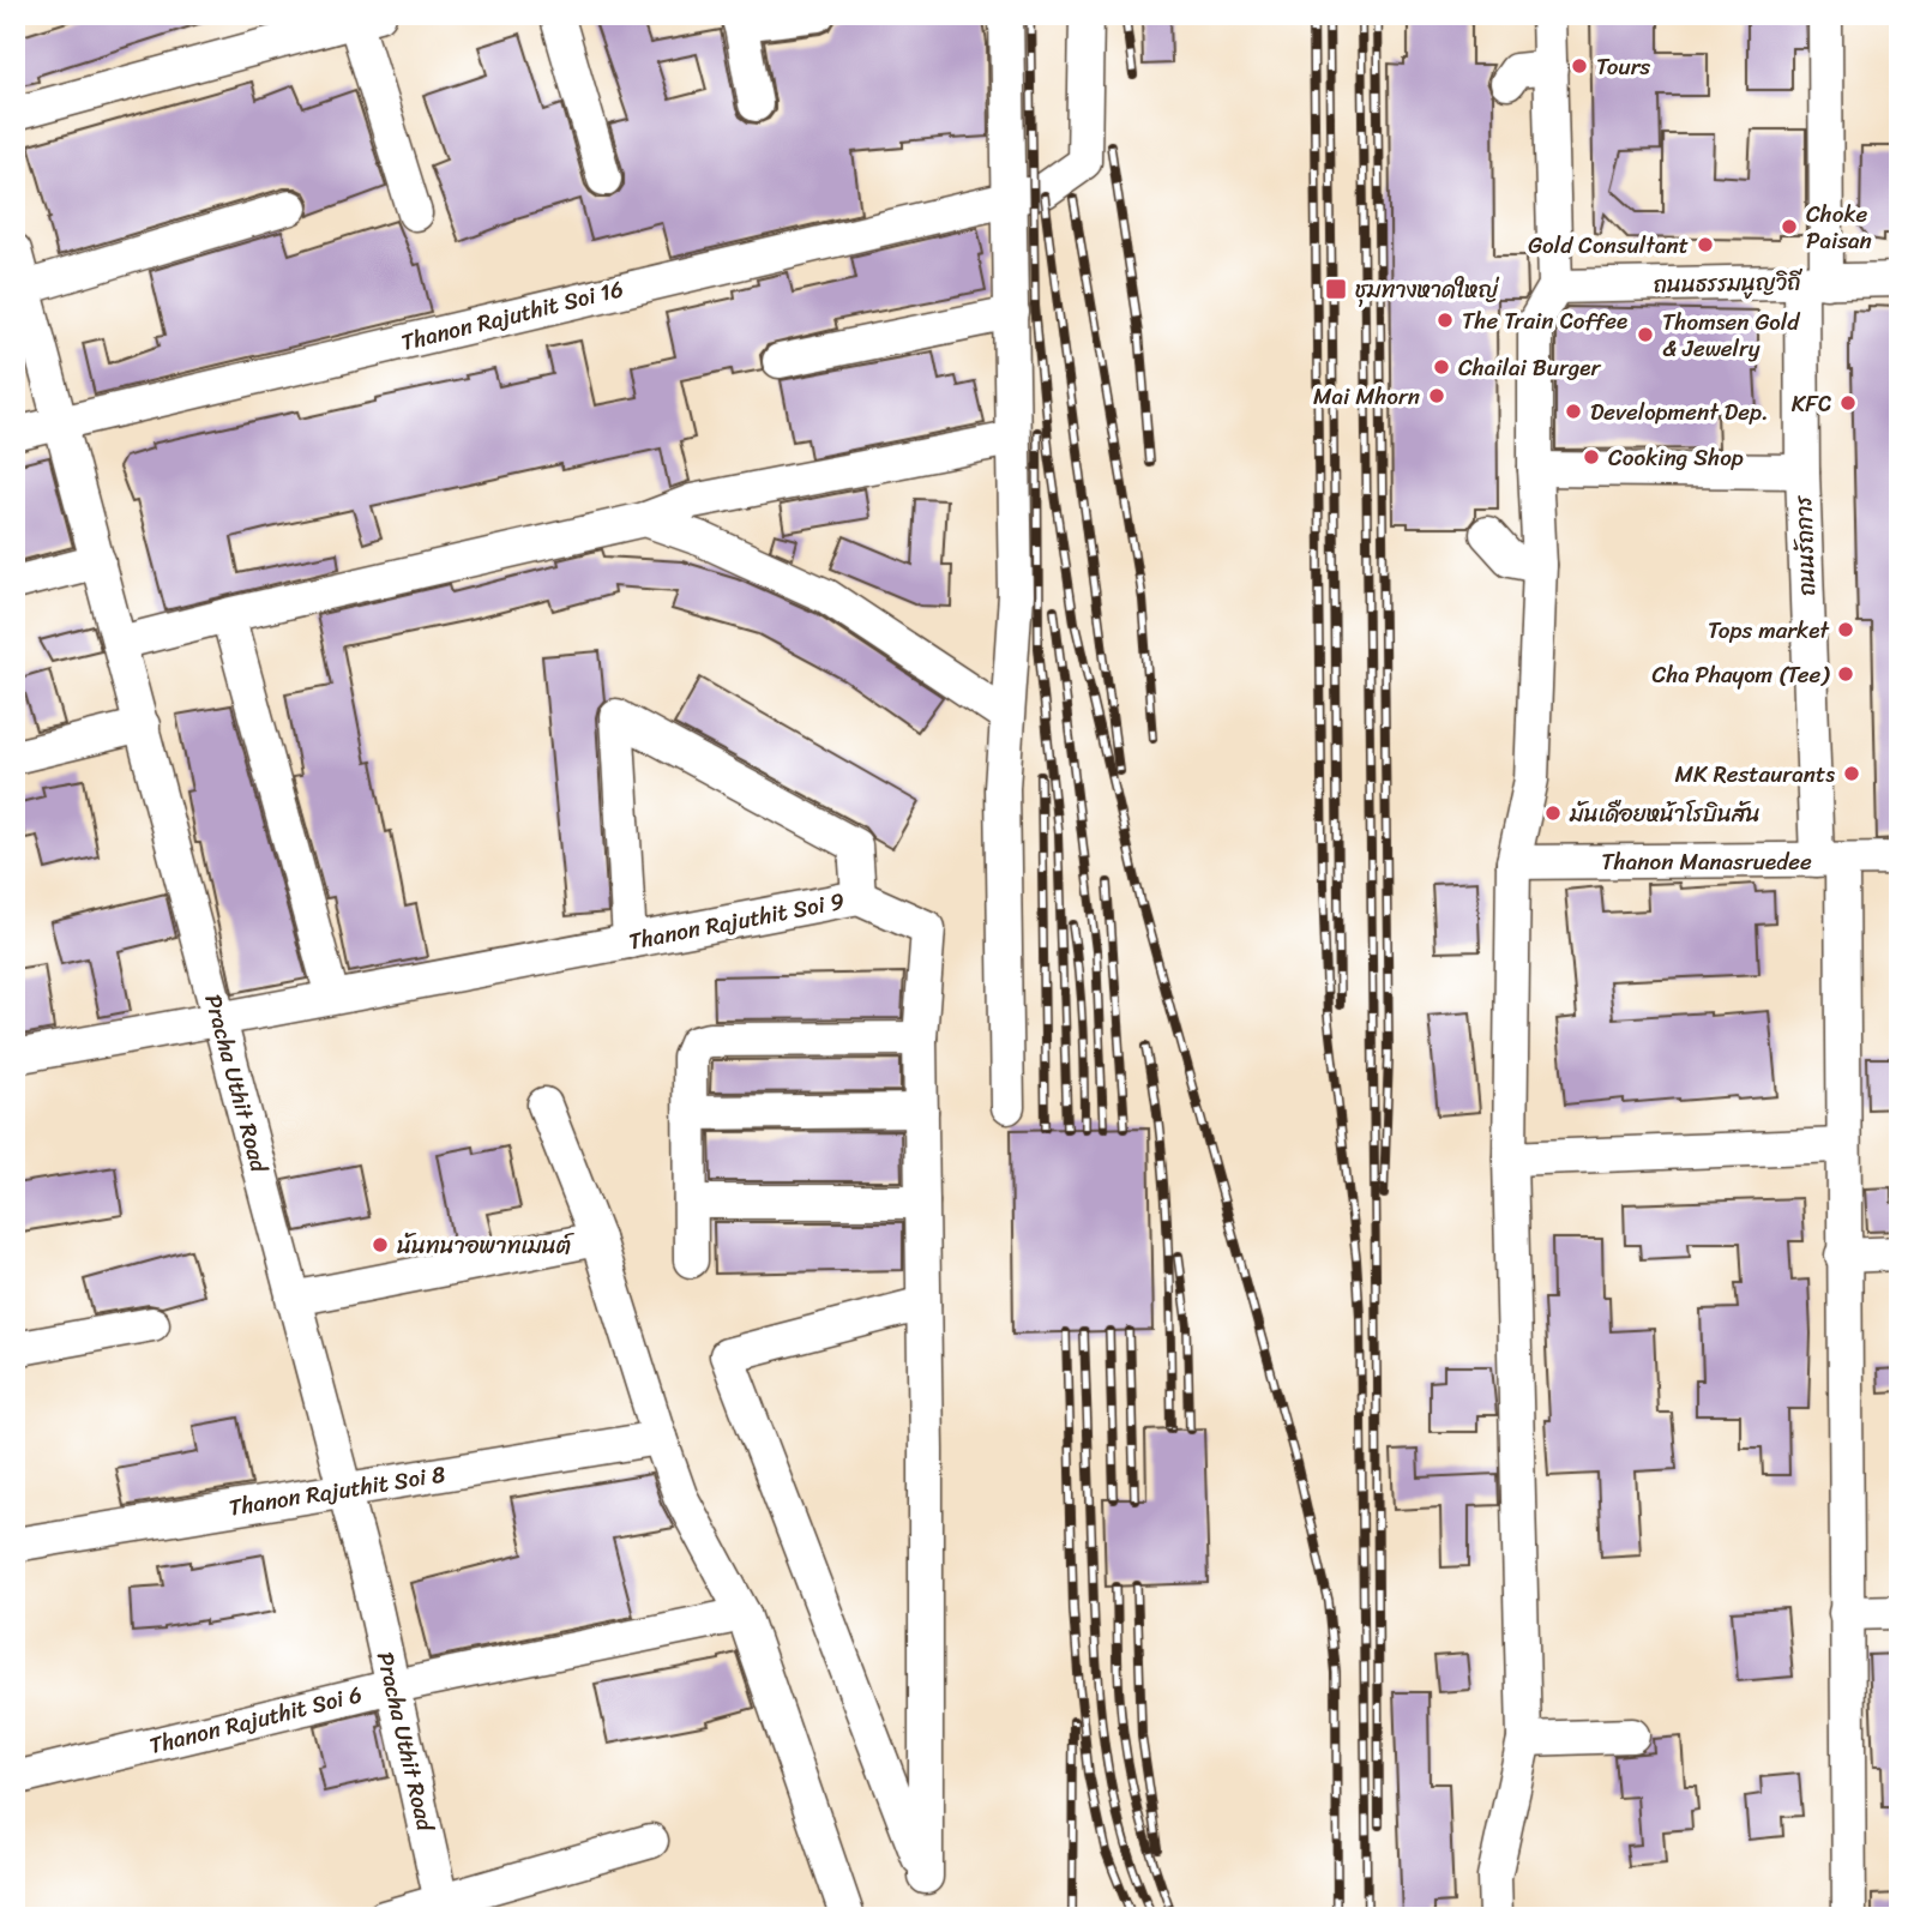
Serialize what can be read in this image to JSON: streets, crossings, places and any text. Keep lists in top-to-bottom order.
{
  "streets": {
    "street": [
      "ถนนธรรมนูญวิถี",
      "Thanon Rajuthit Soi 16",
      "ถนนรัถการ",
      "Thanon Manasruedee",
      "Thanon Rajuthit Soi 9",
      "Pracha Uthit Road",
      "Thanon Rajuthit Soi 8",
      "Thanon Rajuthit Soi 6"
    ]
  },
  "crossings": [
    ["ถนนธรรมนูญวิถี", "ถนนรัถการ"],
    ["Thanon Rajuthit Soi 16", "Pracha Uthit Road"],
    ["ถนนรัถการ", "Thanon Manasruedee"],
    ["Thanon Rajuthit Soi 9", "Pracha Uthit Road"],
    ["Pracha Uthit Road", "Thanon Rajuthit Soi 8"],
    ["Pracha Uthit Road", "Thanon Rajuthit Soi 6"]
  ],
  "places": {
    "other": [
      "Tours",
      "Choke Paisan",
      "Gold Consultant",
      "The Train Coffee",
      "Thomsen Gold & Jewelry",
      "Chailai Burger",
      "Mai Mhorn",
      "KFC",
      "Development Dep.",
      "Cooking Shop",
      "Tops market",
      "Cha Phayom (Tee)",
      "MK Restaurants",
      "มันเดือยหน้าโรบินสัน",
      "นันทนาอพาทเมนต์"
    ],
    "transit": ["ชุมทางหาดใหญ่"]
  }
}
